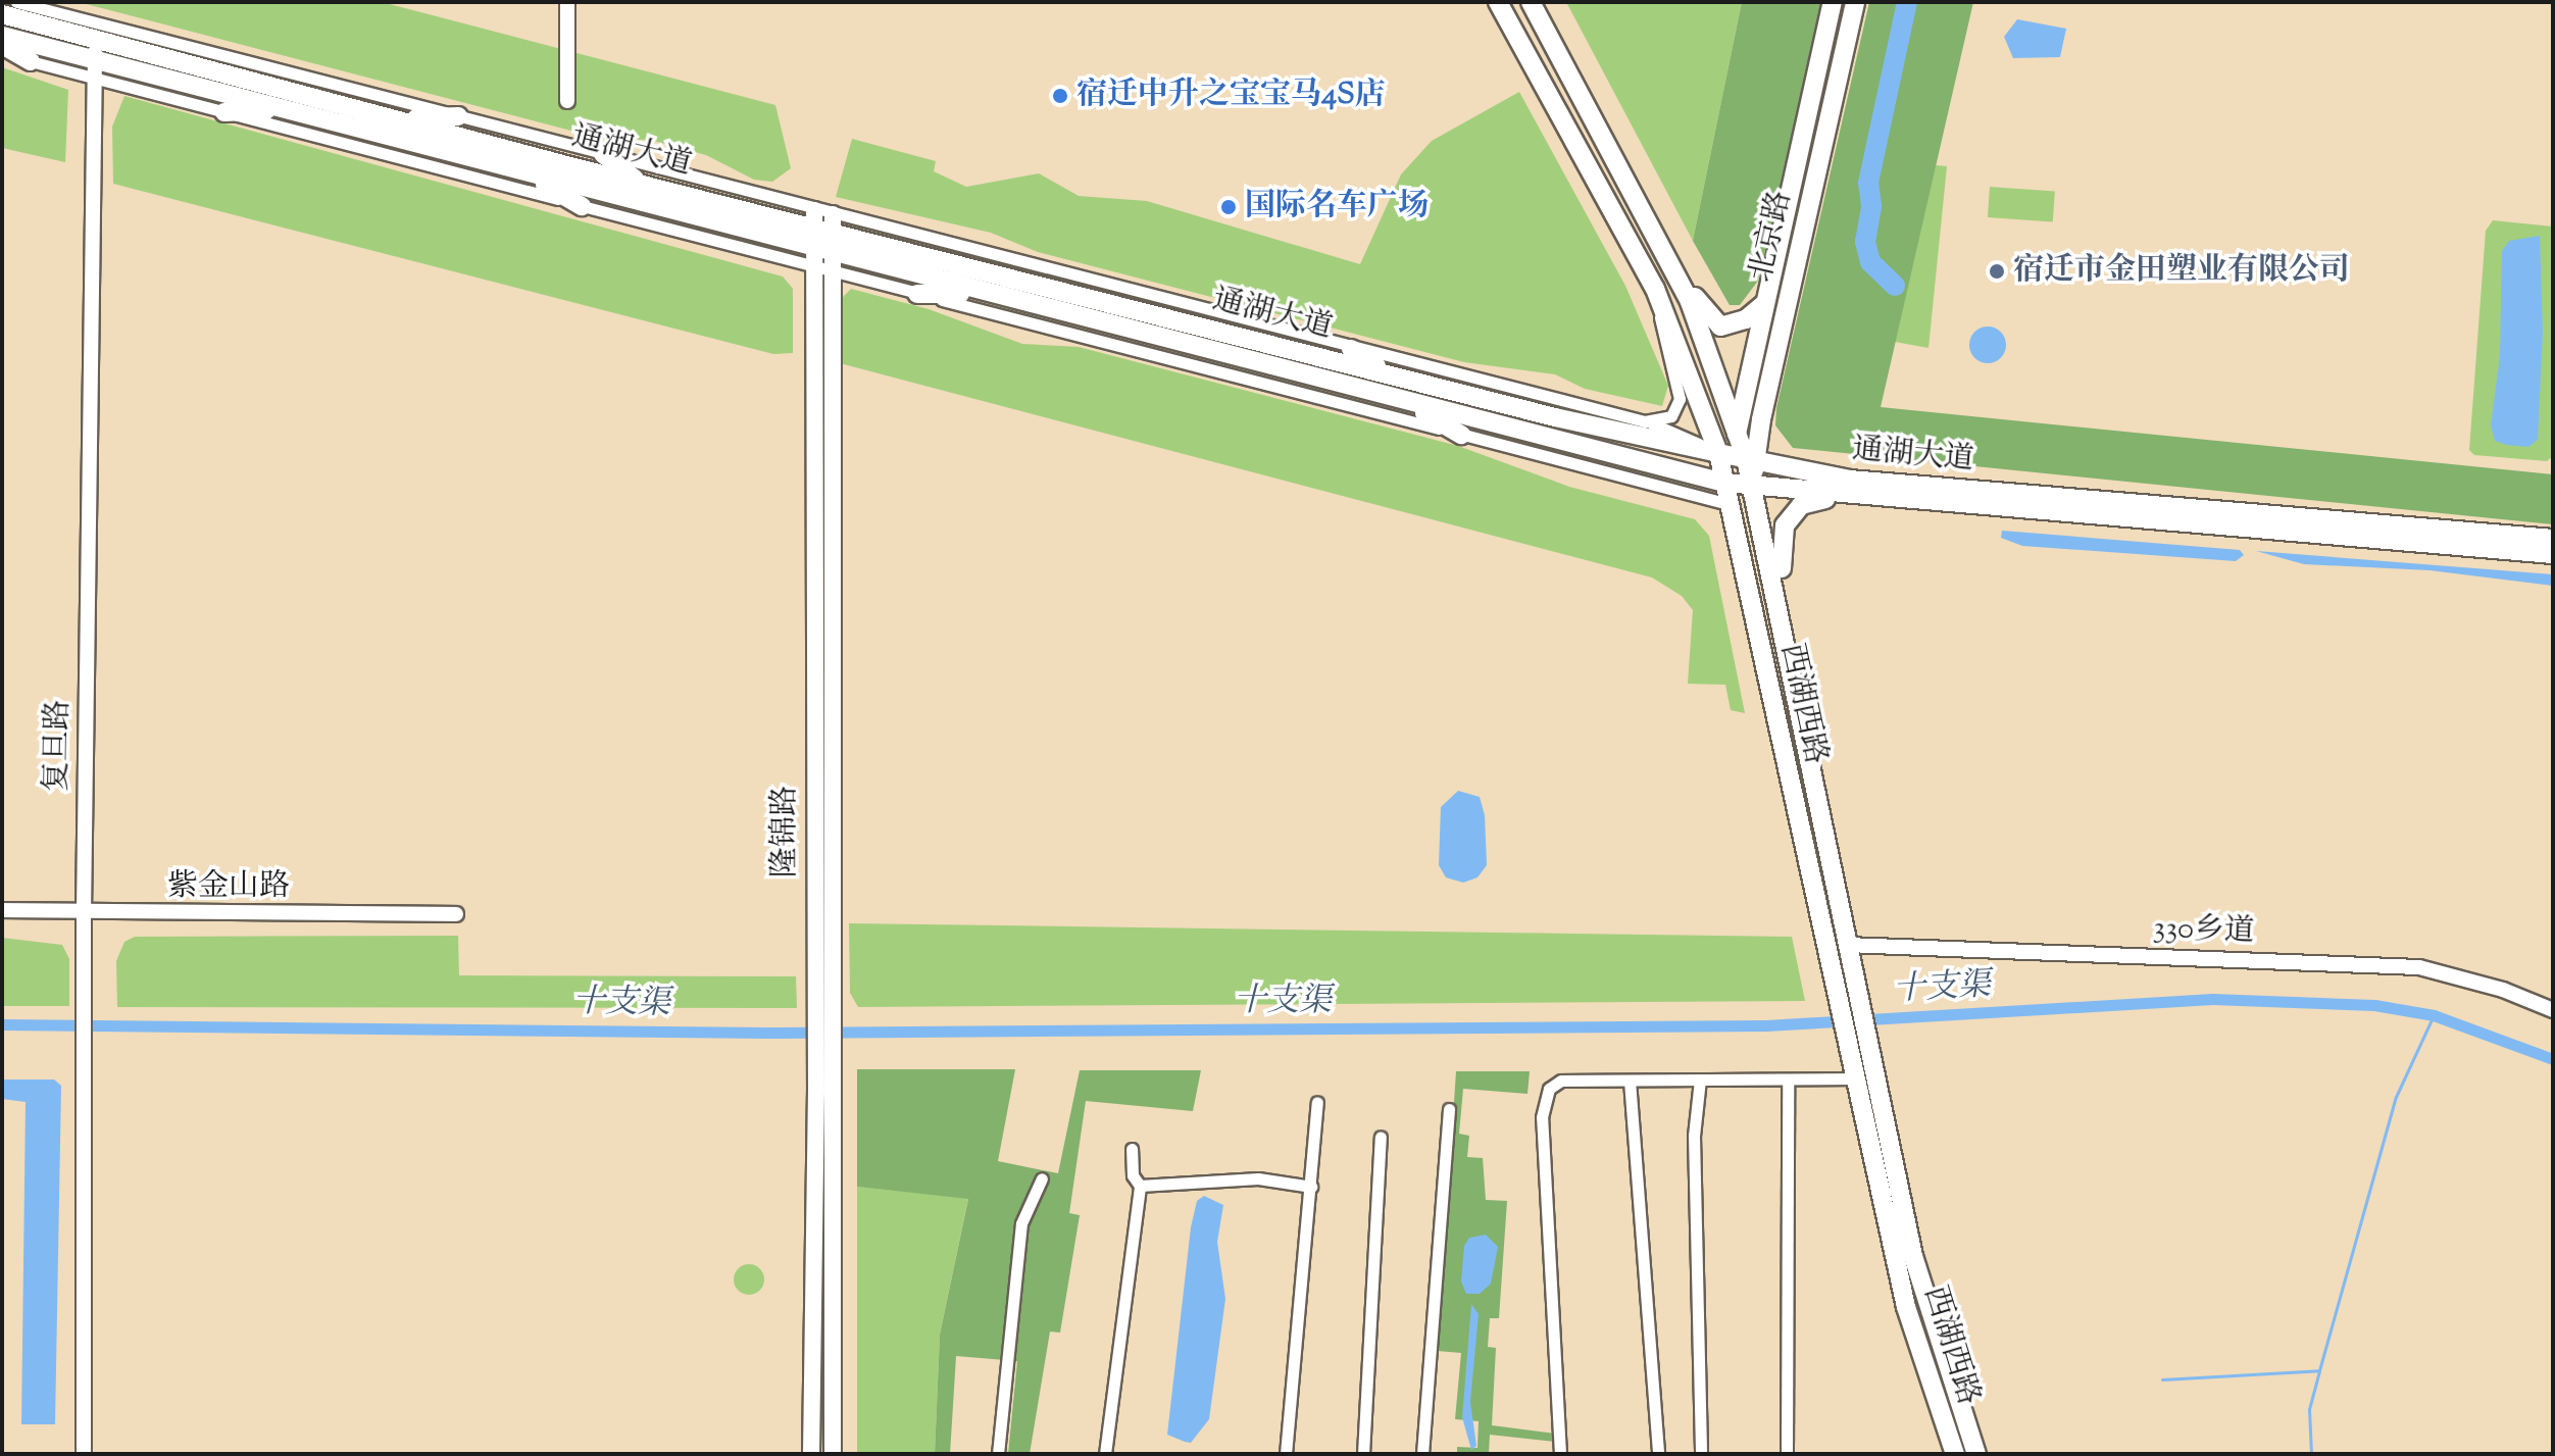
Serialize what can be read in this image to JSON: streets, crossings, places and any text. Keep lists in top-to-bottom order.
{
  "streets": {
    "main road": [
      "通湖大道",
      "北京路",
      "西湖西路",
      "隆锦路"
    ],
    "street": ["复旦路", "紫金山路", "330乡道"]
  },
  "crossings": [
    ["通湖大道", "北京路"],
    ["通湖大道", "西湖西路"],
    ["通湖大道", "复旦路"],
    ["通湖大道", "隆锦路"],
    ["北京路", "西湖西路"],
    ["西湖西路", "330乡道"],
    ["复旦路", "紫金山路"]
  ],
  "water": ["十支渠"],
  "places": ["宿迁中升之宝宝马4S店", "国际名车广场", "宿迁市金田塑业有限公司"]
}
